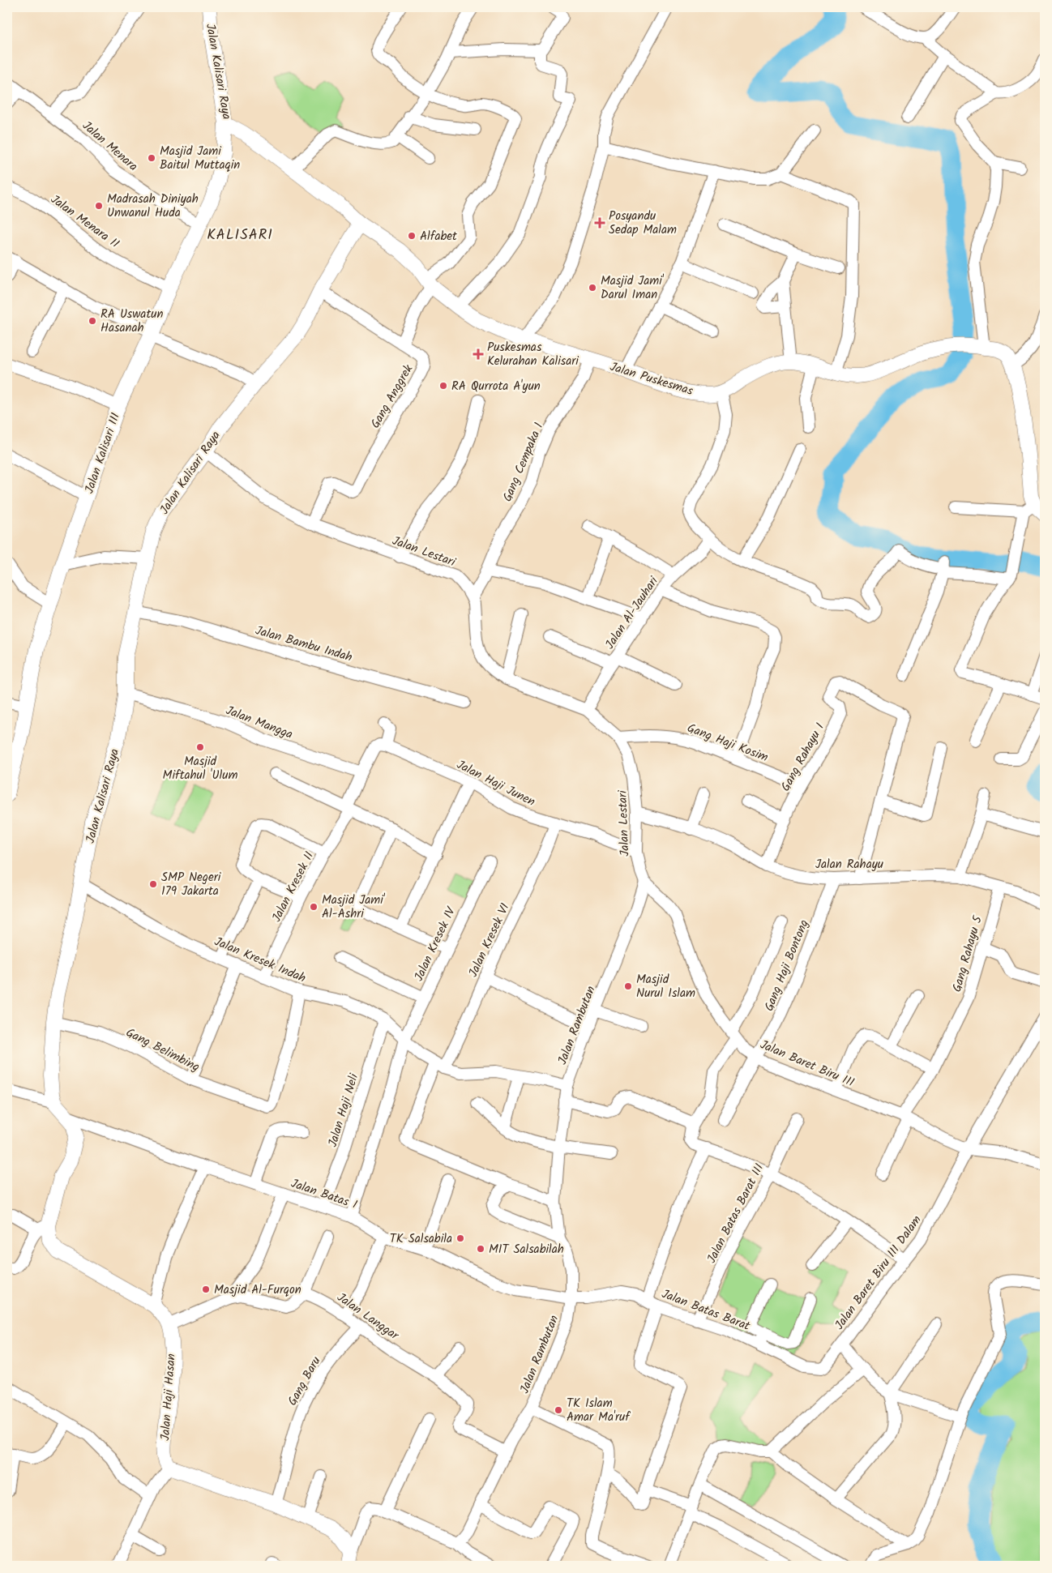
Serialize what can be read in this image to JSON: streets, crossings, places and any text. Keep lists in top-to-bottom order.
{
  "streets": {
    "street": [
      "Jalan Kalisari Raya",
      "Jalan Menara",
      "Jalan Menara II",
      "Jalan Puskesmas",
      "Gang Anggrek",
      "Jalan Kalisari III",
      "Gang Cempaka 1",
      "Jalan Lestari",
      "Jalan Al-Jauhari",
      "Jalan Bambu Indah",
      "Jalan Mangga",
      "Gang Haji Kosim",
      "Gang Rahayu I",
      "Jalan Haji Junen",
      "Jalan Rahayu",
      "Jalan Kresek II",
      "Jalan Kresek VI",
      "Jalan Kresek IV",
      "Gang Rahayu 5",
      "Jalan Kresek Indah",
      "Gang Haji Bontong",
      "Jalan Rambutan",
      "Gang Belimbing",
      "Jalan Baret Biru III",
      "Jalan Haji Neli",
      "Jalan Batas I",
      "Jalan Batas Barat III",
      "Jalan Baret Biru III Dalam",
      "Jalan Batas Barat",
      "Jalan Langgar",
      "Gang Baru",
      "Jalan Haji Hasan"
    ]
  },
  "crossings": [
    ["Jalan Kalisari Raya", "Jalan Puskesmas"],
    ["Jalan Kalisari Raya", "Gang Anggrek"],
    ["Jalan Kalisari Raya", "Jalan Kalisari III"],
    ["Jalan Kalisari Raya", "Jalan Lestari"],
    ["Jalan Kalisari Raya", "Jalan Bambu Indah"],
    ["Jalan Kalisari Raya", "Jalan Mangga"],
    ["Jalan Kalisari Raya", "Jalan Kresek Indah"],
    ["Jalan Kalisari Raya", "Gang Belimbing"],
    ["Jalan Kalisari Raya", "Jalan Batas I"],
    ["Jalan Menara", "Jalan Kalisari III"],
    ["Jalan Menara II", "Jalan Kalisari III"],
    ["Jalan Puskesmas", "Gang Cempaka 1"],
    ["Gang Anggrek", "Jalan Lestari"],
    ["Gang Cempaka 1", "Jalan Lestari"],
    ["Jalan Lestari", "Jalan Al-Jauhari"],
    ["Jalan Lestari", "Gang Haji Kosim"],
    ["Jalan Lestari", "Jalan Haji Junen"],
    ["Jalan Lestari", "Jalan Rahayu"],
    ["Jalan Lestari", "Jalan Rambutan"],
    ["Jalan Lestari", "Jalan Baret Biru III"],
    ["Jalan Mangga", "Jalan Kresek II"],
    ["Gang Haji Kosim", "Gang Rahayu I"],
    ["Gang Rahayu I", "Jalan Rahayu"],
    ["Jalan Haji Junen", "Jalan Kresek VI"],
    ["Jalan Rahayu", "Gang Rahayu 5"],
    ["Jalan Rahayu", "Gang Haji Bontong"],
    ["Jalan Kresek II", "Jalan Kresek Indah"],
    ["Jalan Kresek VI", "Jalan Kresek Indah"],
    ["Jalan Kresek IV", "Jalan Kresek Indah"],
    ["Jalan Kresek IV", "Jalan Batas I"],
    ["Gang Rahayu 5", "Jalan Baret Biru III"],
    ["Jalan Kresek Indah", "Jalan Rambutan"],
    ["Jalan Kresek Indah", "Gang Belimbing"],
    ["Jalan Kresek Indah", "Jalan Haji Neli"],
    ["Gang Haji Bontong", "Jalan Baret Biru III"],
    ["Jalan Rambutan", "Jalan Baret Biru III"],
    ["Jalan Rambutan", "Jalan Batas I"],
    ["Jalan Rambutan", "Jalan Batas Barat"],
    ["Jalan Rambutan", "Jalan Langgar"],
    ["Jalan Baret Biru III", "Jalan Baret Biru III Dalam"],
    ["Jalan Haji Neli", "Jalan Batas I"],
    ["Jalan Batas I", "Jalan Batas Barat"],
    ["Jalan Batas Barat III", "Jalan Batas Barat"],
    ["Jalan Baret Biru III Dalam", "Jalan Batas Barat"],
    ["Jalan Langgar", "Gang Baru"]
  ],
  "districts": ["KALISARI"],
  "places": {
    "other": [
      "Masjid Jami Baitul Muttaqin",
      "Madrasah Diniyah Unwanul Huda",
      "Alfabet",
      "Masjid Jami' Darul Iman",
      "RA Uswatun Hasanah",
      "RA Qurrota A'yun",
      "Masjid Miftahul 'Ulum",
      "SMP Negeri 179 Jakarta",
      "Masjid Jami' Al-Ashri",
      "Masjid Nurul Islam",
      "TK Salsabila",
      "MIT Salsabilah",
      "Masjid Al-Furqon",
      "TK Islam Amar Ma'ruf"
    ],
    "health": ["Posyandu Sedap Malam", "Puskesmas Kelurahan Kalisari"]
  }
}
